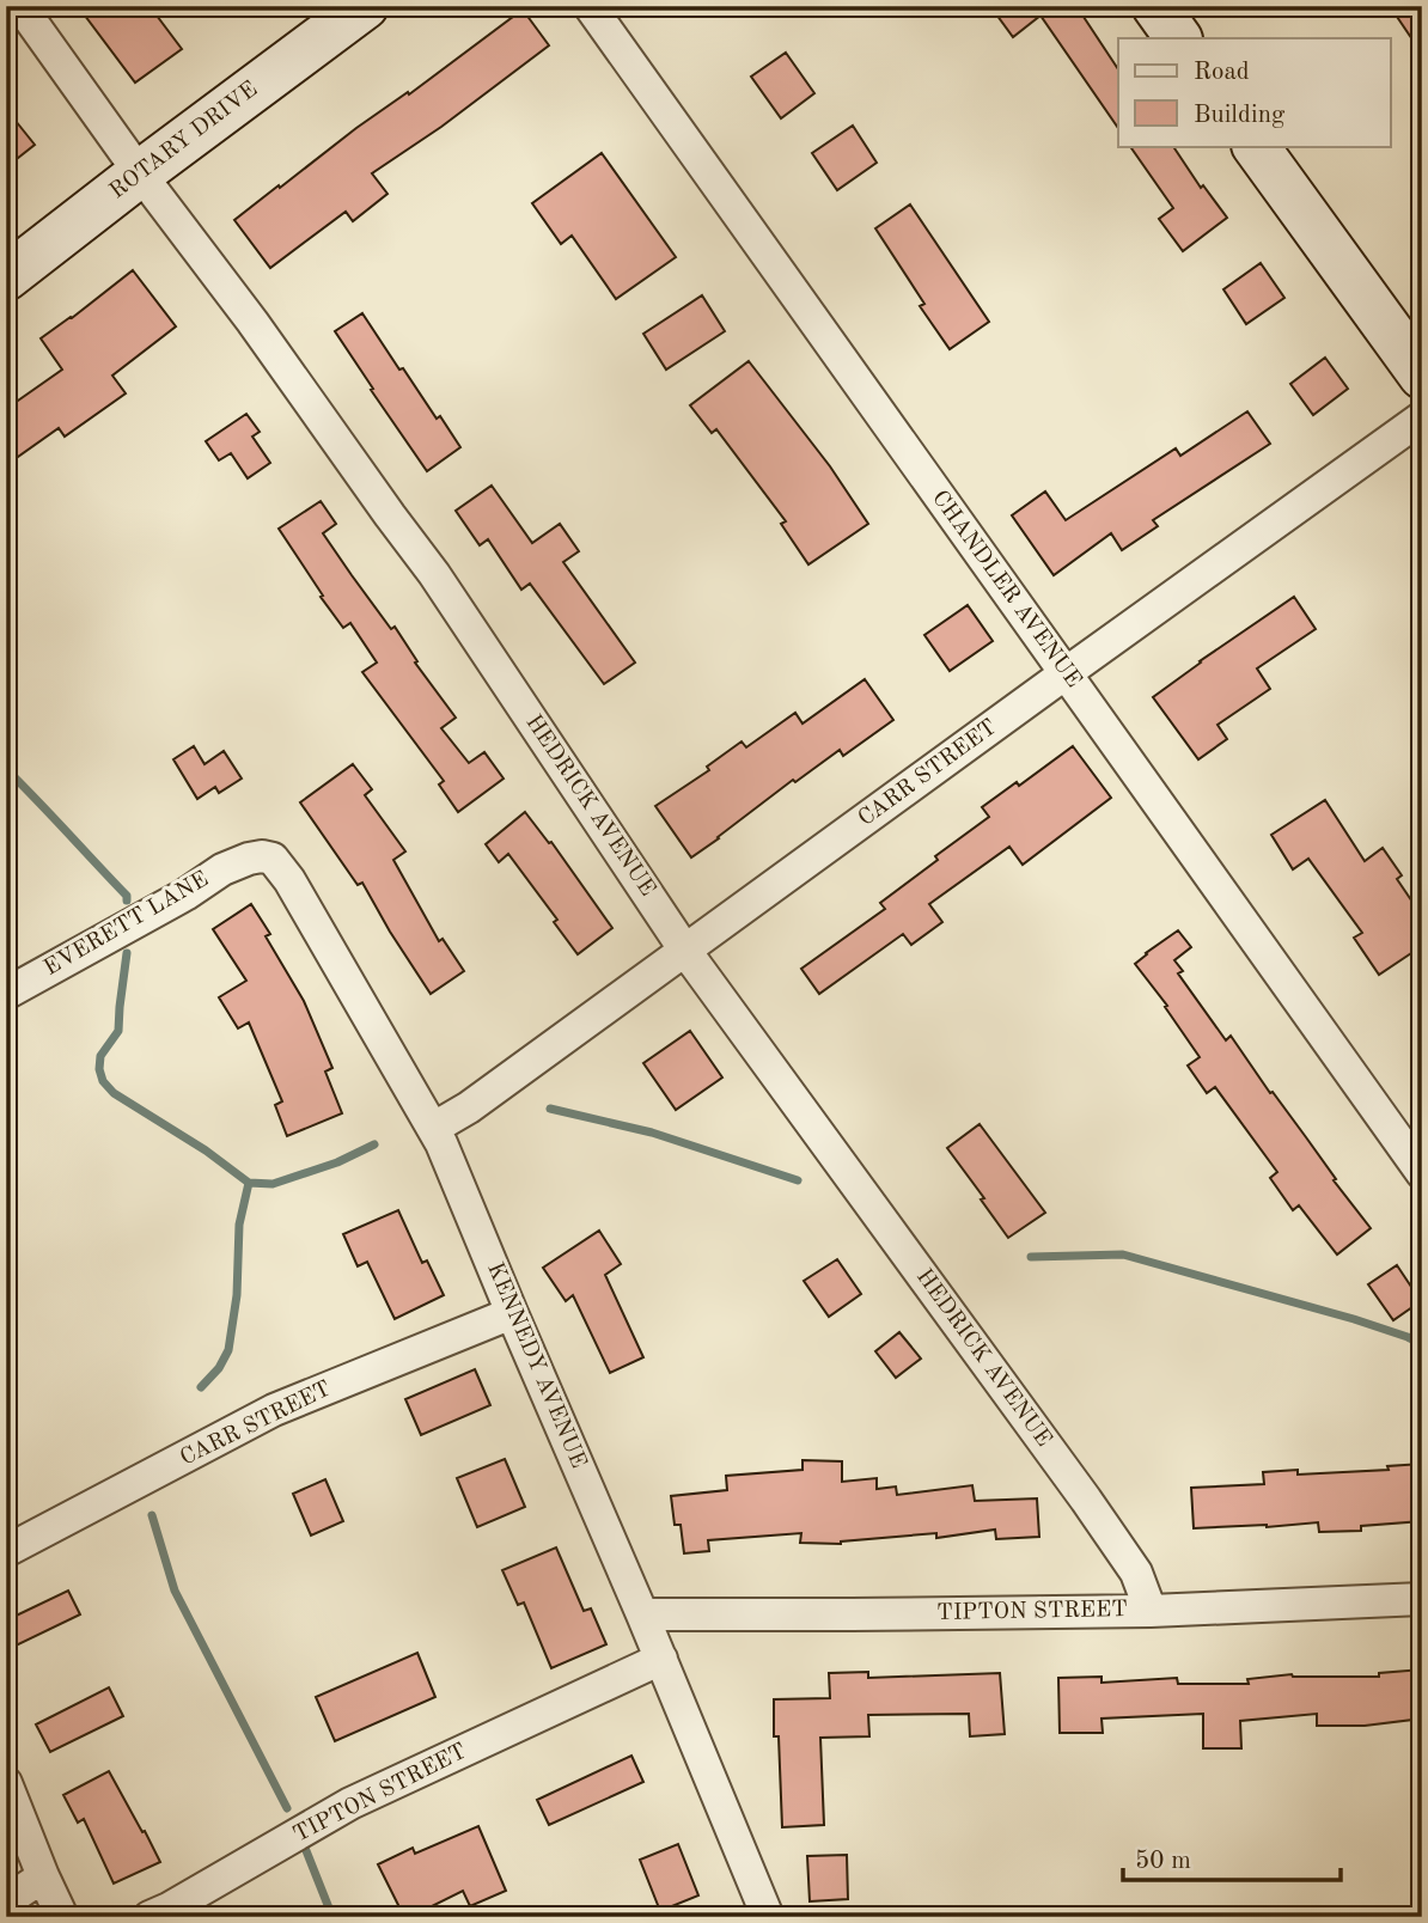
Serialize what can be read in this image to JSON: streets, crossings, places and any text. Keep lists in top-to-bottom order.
{
  "streets": {
    "street": [
      "ROTARY DRIVE",
      "CHANDLER AVENUE",
      "CARR STREET",
      "HEDRICK AVENUE",
      "EVERETT LANE",
      "KENNEDY AVENUE",
      "TIPTON STREET"
    ]
  },
  "crossings": [
    ["ROTARY DRIVE", "HEDRICK AVENUE"],
    ["CHANDLER AVENUE", "CARR STREET"],
    ["CARR STREET", "HEDRICK AVENUE"],
    ["CARR STREET", "KENNEDY AVENUE"],
    ["HEDRICK AVENUE", "TIPTON STREET"],
    ["EVERETT LANE", "KENNEDY AVENUE"],
    ["KENNEDY AVENUE", "TIPTON STREET"]
  ],
  "legend": ["Road", "Building"],
  "scale_bar": "50 m"
}
